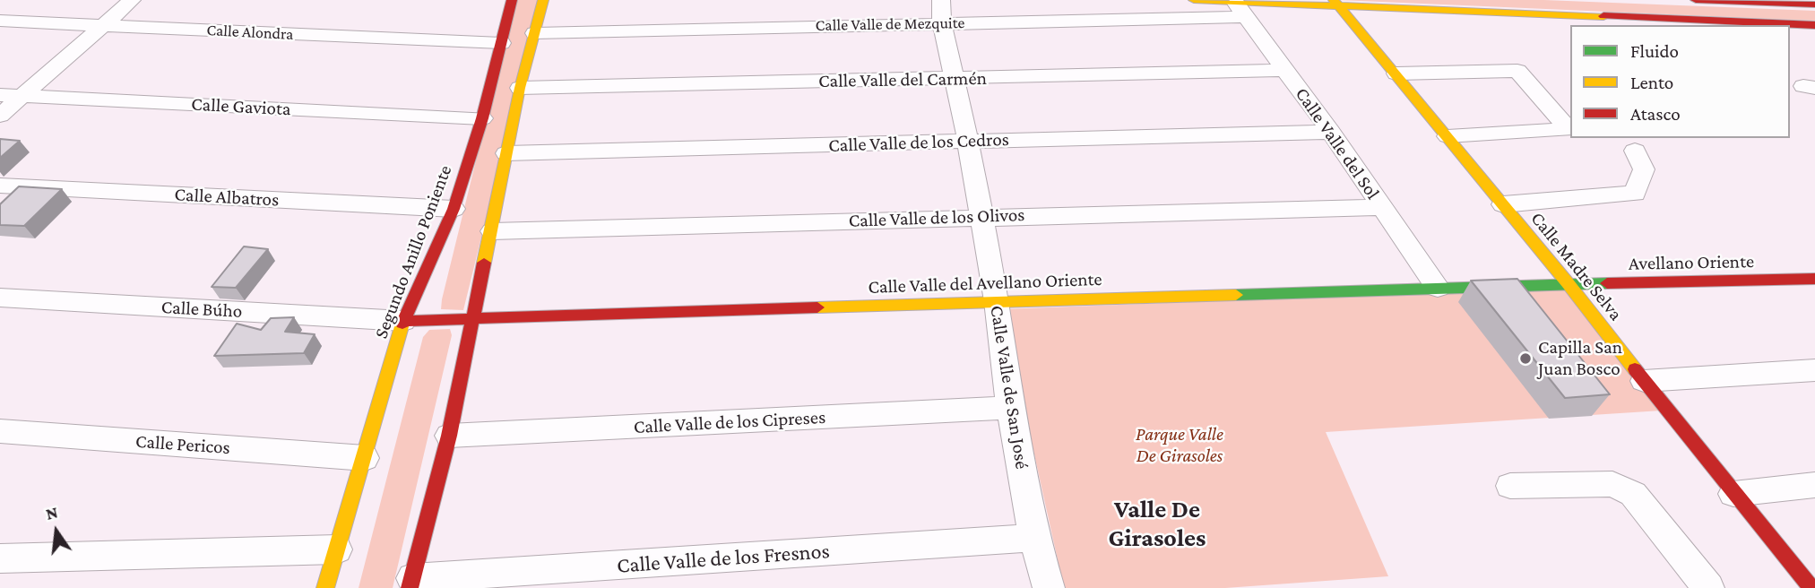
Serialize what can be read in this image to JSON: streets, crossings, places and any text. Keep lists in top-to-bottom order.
{
  "streets": {
    "street": [
      "Calle Valle de Mezquite",
      "Calle Alondra",
      "Calle Valle del Carmén",
      "Calle Gaviota",
      "Calle Valle de los Cedros",
      "Calle Valle del Sol",
      "Calle Albatros",
      "Calle Valle de los Olivos",
      "Segundo Anillo Poniente",
      "Avellano Oriente",
      "Calle Madre Selva",
      "Calle Valle del Avellano Oriente",
      "Calle Búho",
      "Calle Valle de San José",
      "Calle Valle de los Cipreses",
      "Calle Pericos",
      "Calle Valle de los Fresnos"
    ]
  },
  "crossings": [
    ["Calle Valle de Mezquite", "Calle Valle del Sol"],
    ["Calle Valle de Mezquite", "Calle Valle de San José"],
    ["Calle Alondra", "Segundo Anillo Poniente"],
    ["Calle Valle del Carmén", "Calle Valle del Sol"],
    ["Calle Valle del Carmén", "Calle Valle de San José"],
    ["Calle Gaviota", "Segundo Anillo Poniente"],
    ["Calle Valle de los Cedros", "Calle Valle del Sol"],
    ["Calle Valle de los Cedros", "Calle Valle de San José"],
    ["Calle Valle del Sol", "Calle Valle de los Olivos"],
    ["Calle Valle del Sol", "Calle Valle del Avellano Oriente"],
    ["Calle Albatros", "Segundo Anillo Poniente"],
    ["Calle Valle de los Olivos", "Calle Valle de San José"],
    ["Segundo Anillo Poniente", "Calle Valle del Avellano Oriente"],
    ["Segundo Anillo Poniente", "Calle Búho"],
    ["Segundo Anillo Poniente", "Calle Pericos"],
    ["Avellano Oriente", "Calle Madre Selva"],
    ["Avellano Oriente", "Calle Valle del Avellano Oriente"],
    ["Calle Madre Selva", "Calle Valle del Avellano Oriente"],
    ["Calle Valle del Avellano Oriente", "Calle Búho"],
    ["Calle Valle del Avellano Oriente", "Calle Valle de San José"],
    ["Calle Valle de San José", "Calle Valle de los Cipreses"],
    ["Calle Valle de San José", "Calle Valle de los Fresnos"]
  ],
  "districts": ["Valle De Girasoles"],
  "parks": ["Parque Valle De Girasoles"],
  "places": ["Capilla San Juan Bosco"],
  "legend": ["Fluido", "Lento", "Atasco"],
  "north": "top"
}
